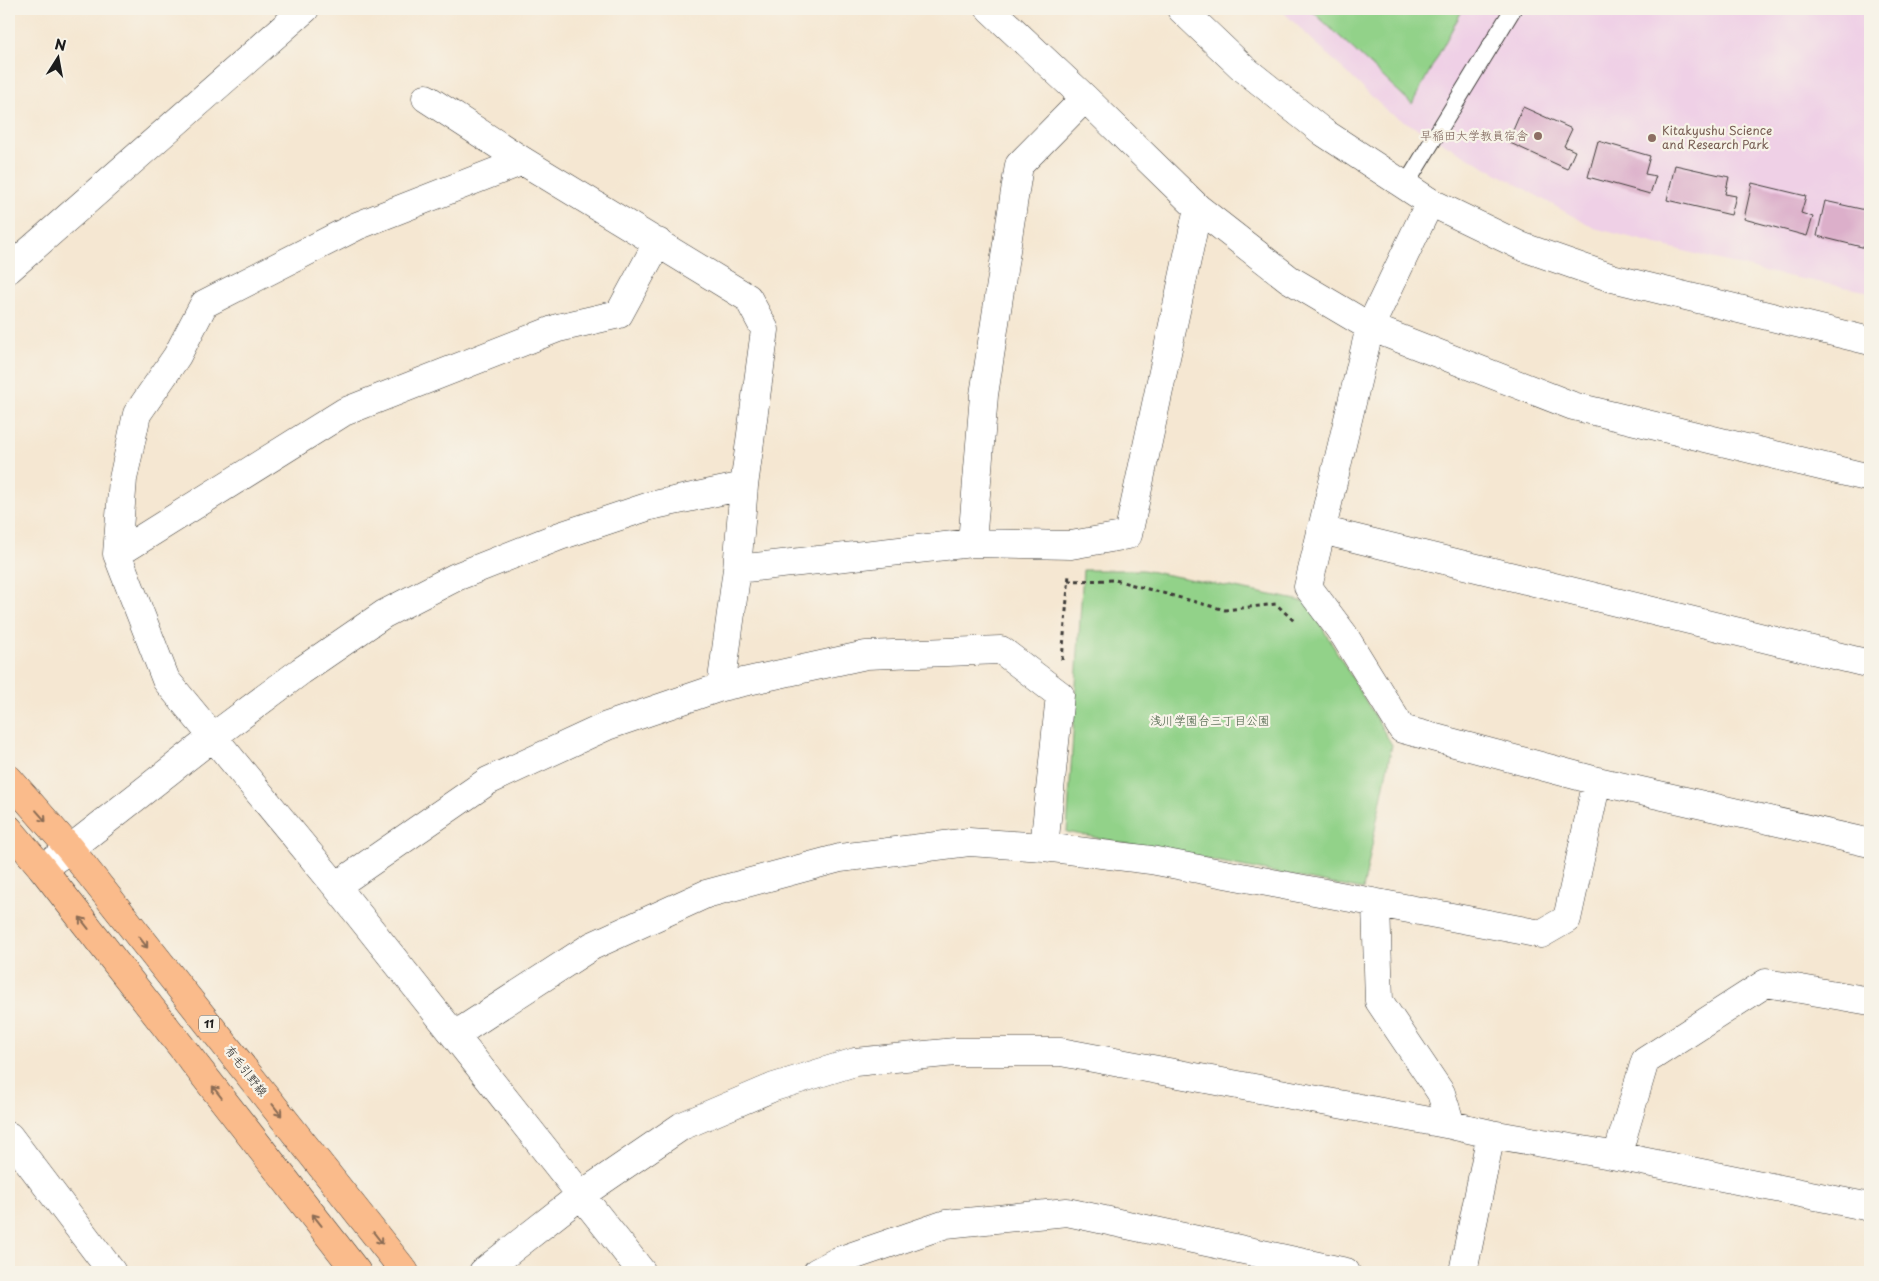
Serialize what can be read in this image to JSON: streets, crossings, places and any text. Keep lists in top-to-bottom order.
{
  "streets": {
    "main road": ["11", "有毛引野線"]
  },
  "parks": ["浅川学園台三丁目公園"],
  "places": ["早稲田大学教員宿舎", "Kitakyushu Science and Research Park"],
  "north": "top"
}
